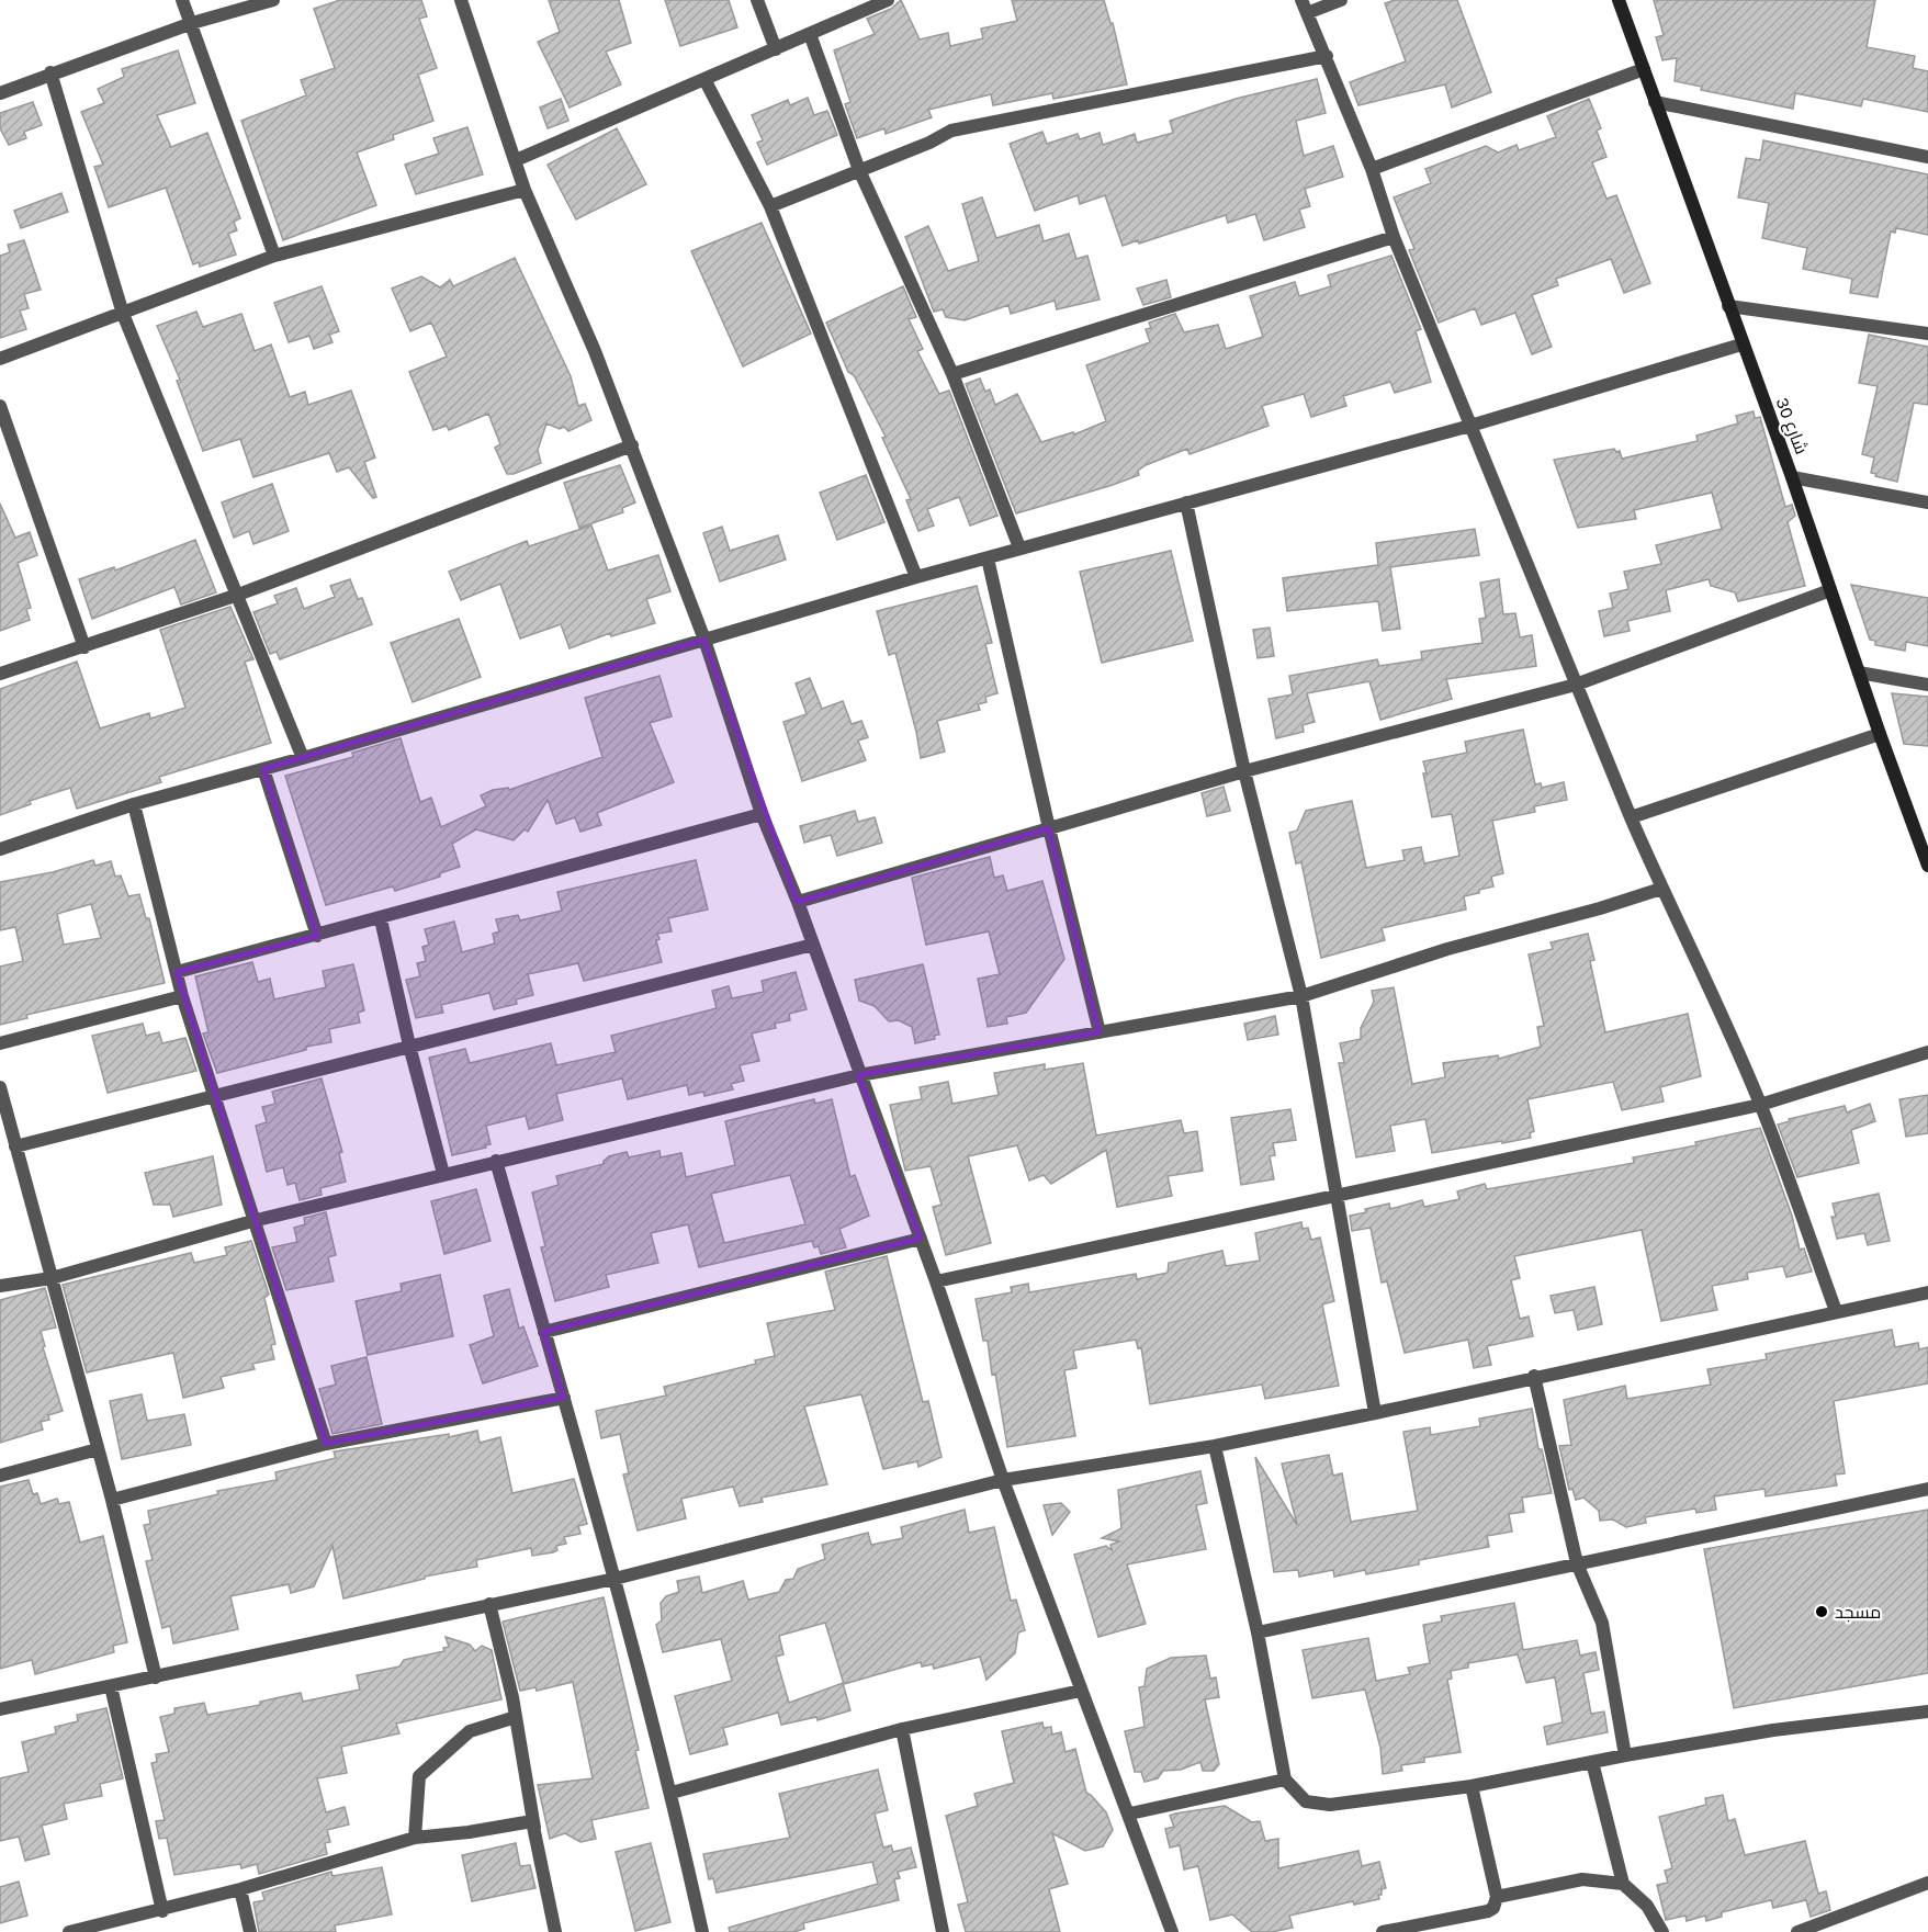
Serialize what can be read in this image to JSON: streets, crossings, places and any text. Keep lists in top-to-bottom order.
{
  "streets": {
    "street": ["شارع 30"]
  },
  "places": ["مسجد"]
}
